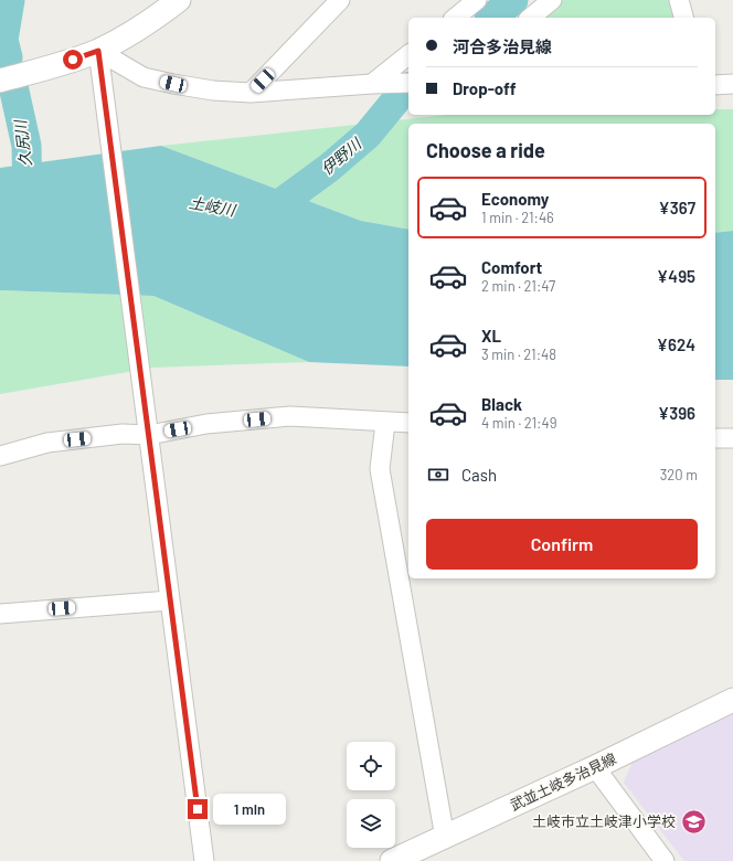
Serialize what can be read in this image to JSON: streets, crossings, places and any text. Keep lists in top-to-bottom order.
{
  "streets": {
    "main road": ["武並土岐多治見線"]
  },
  "water": ["久尻川", "伊野川", "土岐川"],
  "places": {
    "school or university": ["土岐市立土岐津小学校"]
  },
  "page": {
    "banner": ["河合多治見線", "Drop-off"],
    "heading": "Choose a ride",
    "list": [
      {
        "name": "Economy",
        "note": "1 min · 21:46",
        "value": "¥367"
      },
      {
        "name": "Comfort",
        "note": "2 min · 21:47",
        "value": "¥495"
      },
      {
        "name": "XL",
        "note": "3 min · 21:48",
        "value": "¥624"
      },
      {
        "name": "Black",
        "note": "4 min · 21:49",
        "value": "¥396"
      }
    ],
    "pay": ["Cash", "320 m"],
    "buttons": "Confirm",
    "bubble": "1 min"
  }
}
